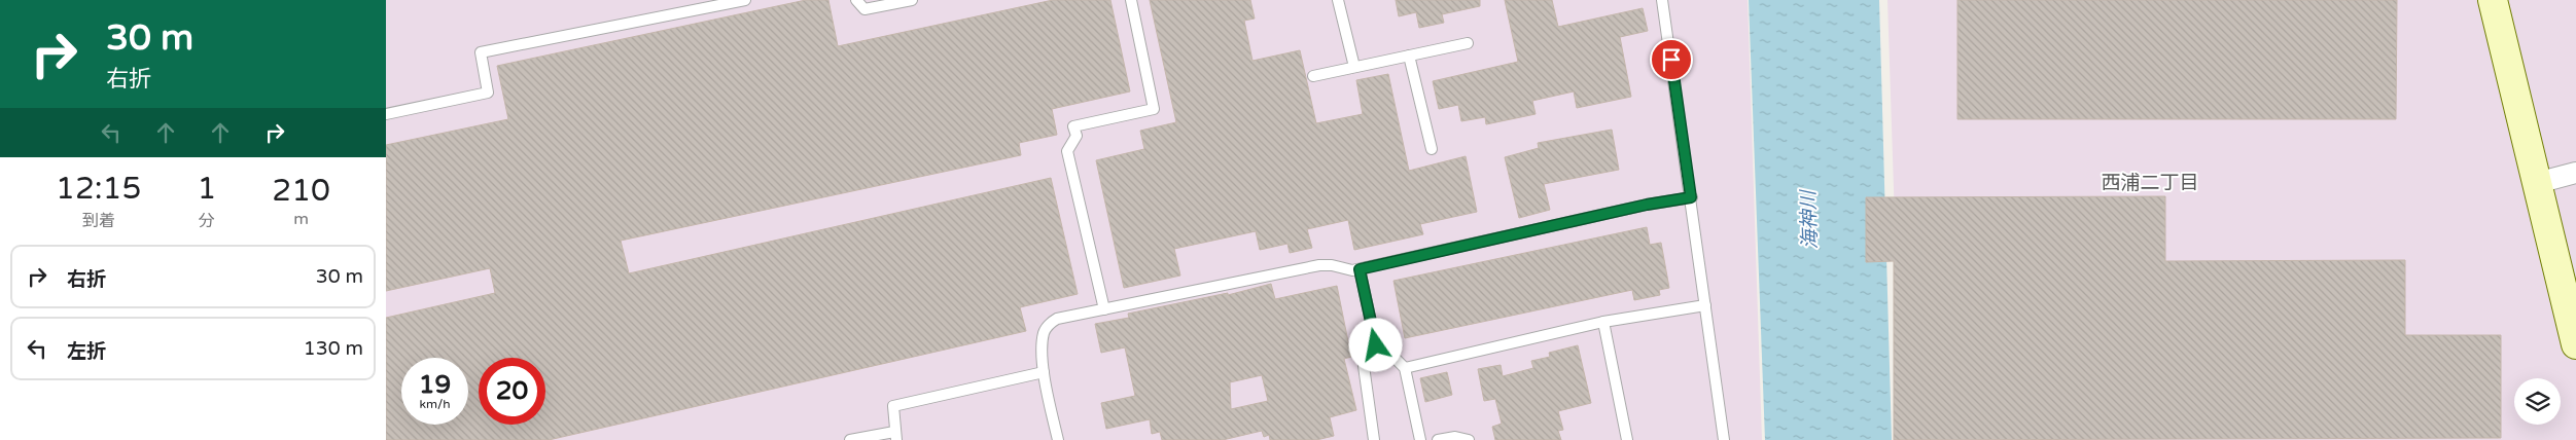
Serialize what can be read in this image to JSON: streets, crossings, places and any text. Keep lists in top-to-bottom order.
{
  "districts": ["西浦二丁目"],
  "water": ["海神川"],
  "page": {
    "turn": ["30 m", "右折"],
    "eta": [
      "12:15",
      "到着",
      "1",
      "分",
      "210",
      "m"
    ],
    "list": [
      {
        "name": "右折",
        "value": "30 m"
      },
      {
        "name": "左折",
        "value": "130 m"
      }
    ],
    "speed": "19 km/h",
    "limit": "20"
  }
}
